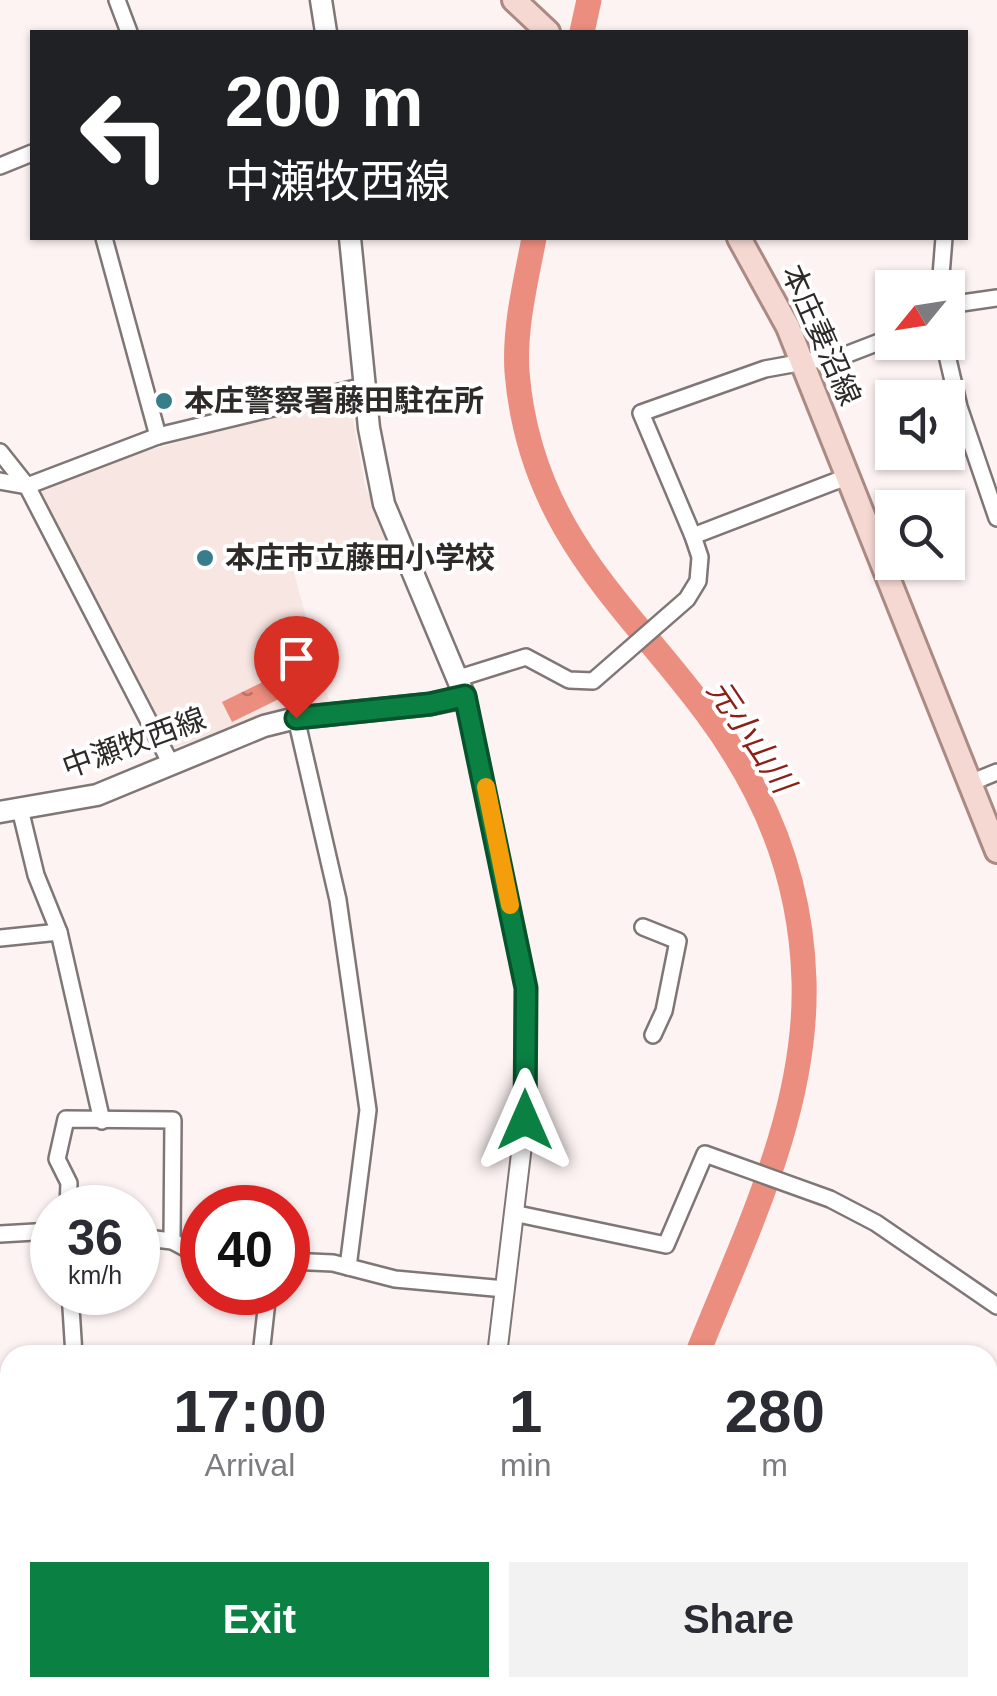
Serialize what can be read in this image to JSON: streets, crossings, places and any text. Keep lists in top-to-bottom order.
{
  "streets": {
    "main road": ["本庄妻沼線", "中瀬牧西線"]
  },
  "water": ["元小山川"],
  "places": ["本庄警察署藤田駐在所", "本庄市立藤田小学校"],
  "north": "bottom left",
  "page": {
    "turn": ["200 m", "中瀬牧西線"],
    "speed": "36 km/h",
    "limit": "40",
    "eta": [
      "17:00",
      "Arrival",
      "1",
      "min",
      "280",
      "m"
    ],
    "buttons": ["Exit", "Share"]
  }
}
